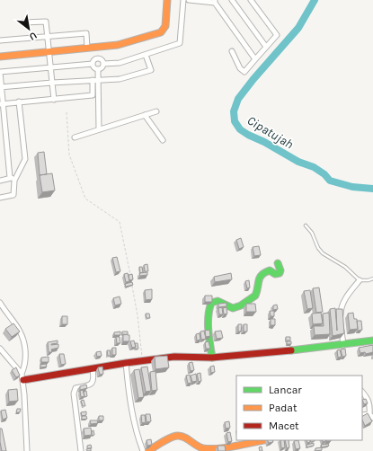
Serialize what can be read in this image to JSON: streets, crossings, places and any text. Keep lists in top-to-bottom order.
{
  "water": ["Cipatujah"],
  "legend": ["Lancar", "Padat", "Macet"],
  "north": "bottom right"
}
